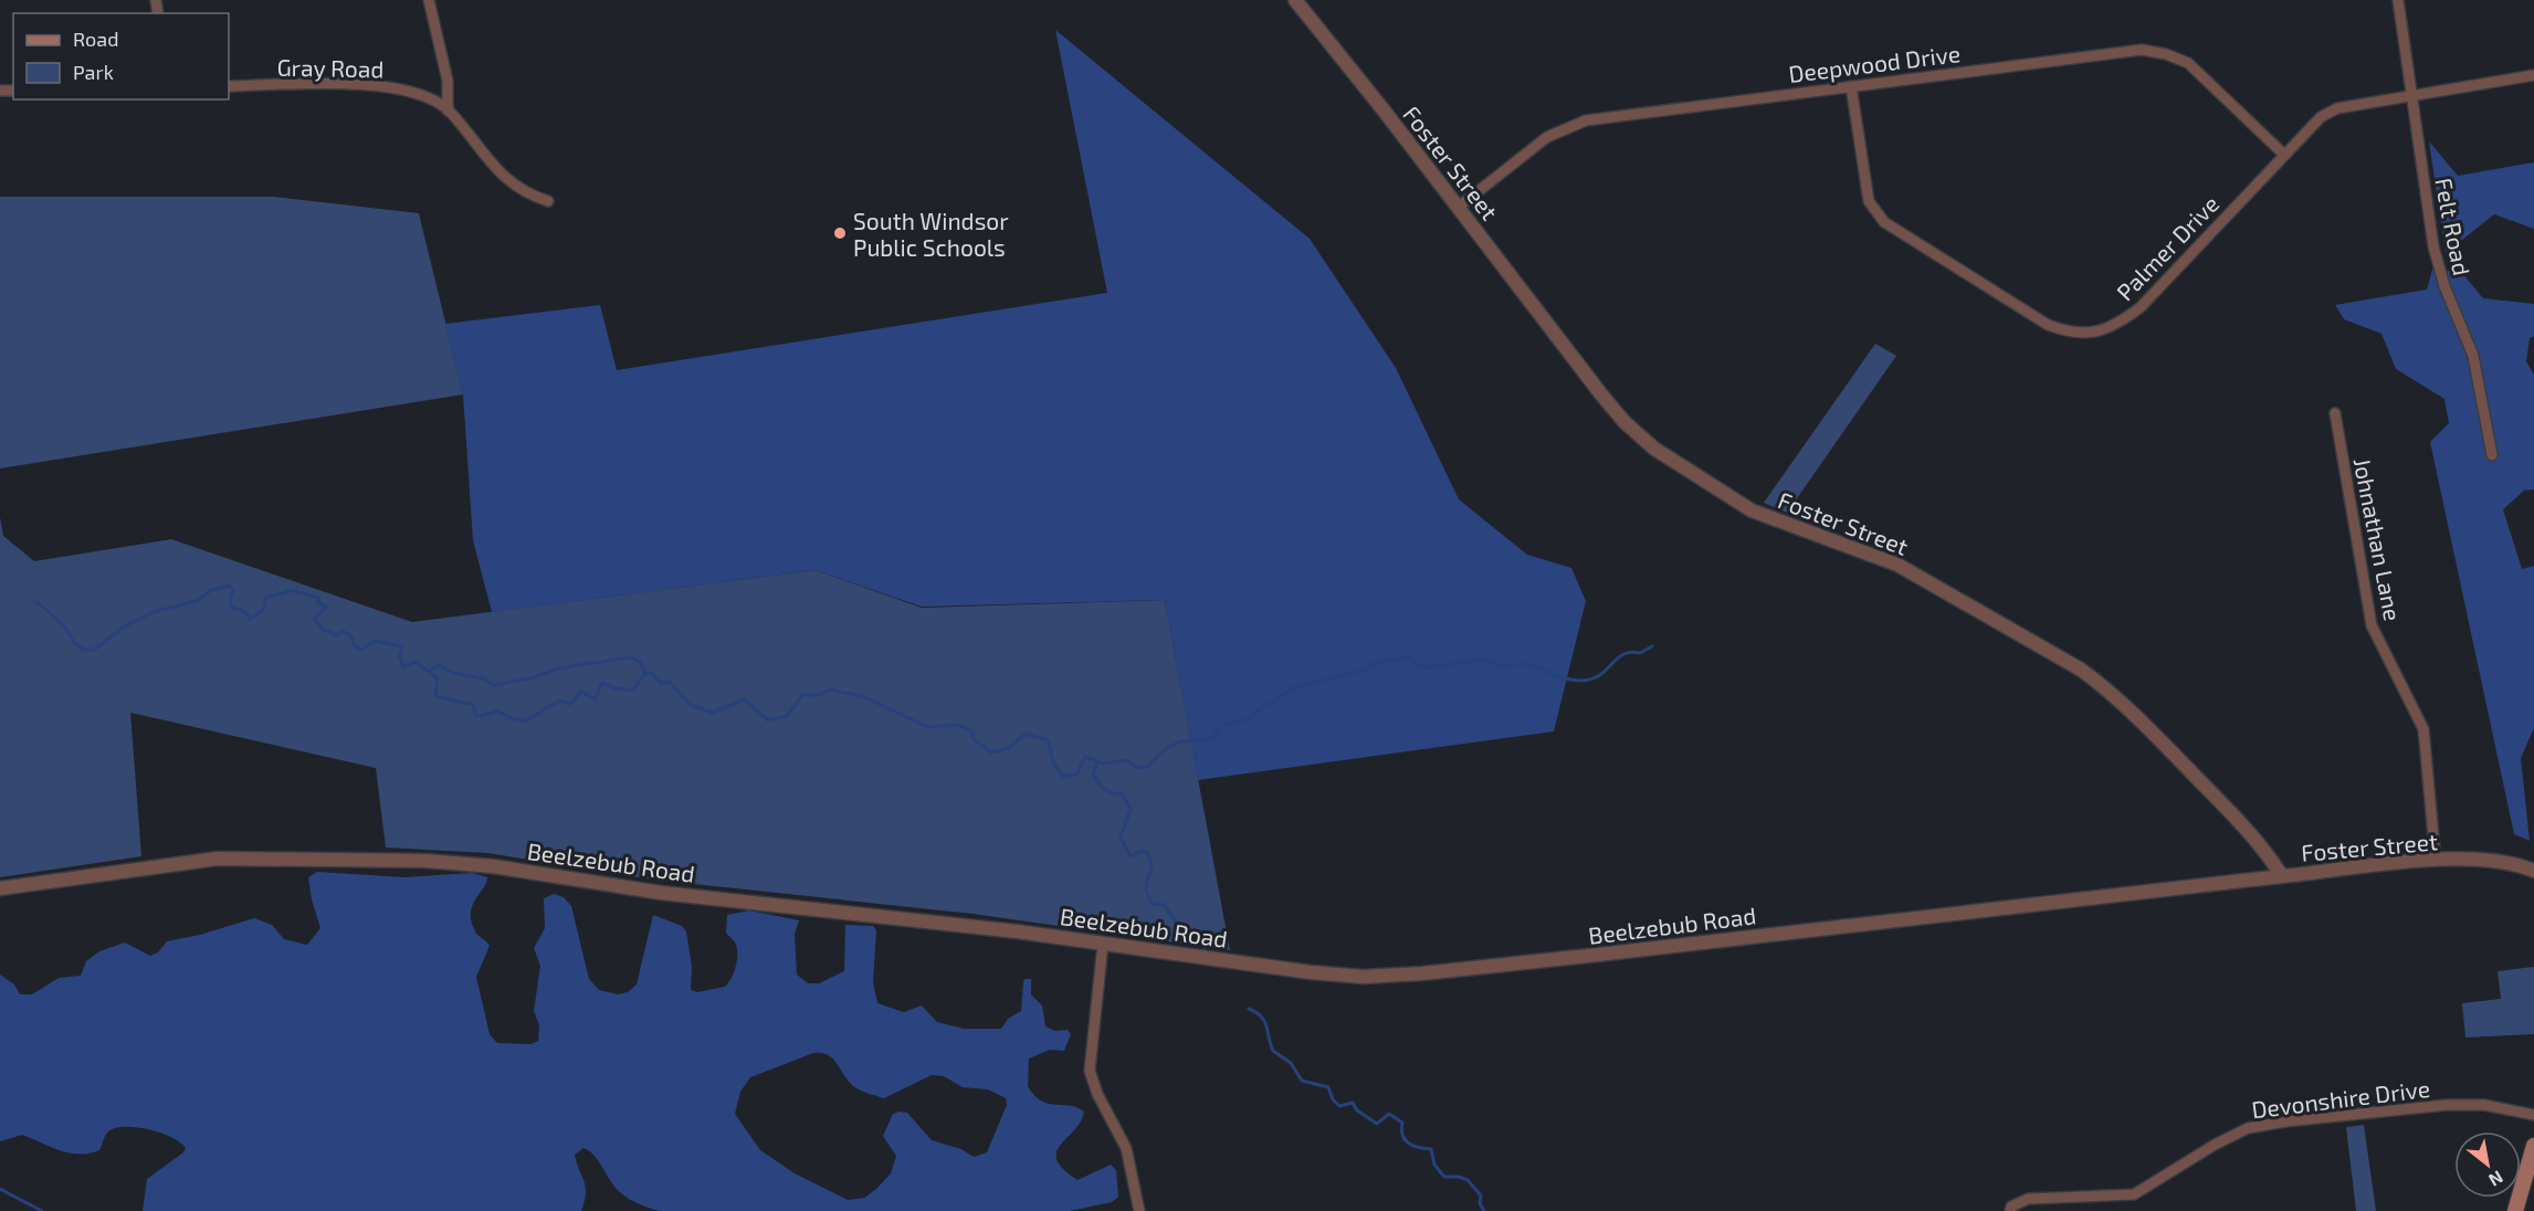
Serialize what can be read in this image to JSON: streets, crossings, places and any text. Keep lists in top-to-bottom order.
{
  "streets": {
    "street": [
      "Deepwood Drive",
      "Gray Road",
      "Foster Street",
      "Felt Road",
      "Palmer Drive",
      "Johnathan Lane",
      "Beelzebub Road",
      "Devonshire Drive"
    ]
  },
  "crossings": [
    ["Deepwood Drive", "Foster Street"],
    ["Deepwood Drive", "Palmer Drive"],
    ["Foster Street", "Johnathan Lane"],
    ["Foster Street", "Beelzebub Road"],
    ["Felt Road", "Palmer Drive"]
  ],
  "places": ["South Windsor Public Schools"],
  "legend": ["Road", "Park"],
  "north": "bottom right"
}
